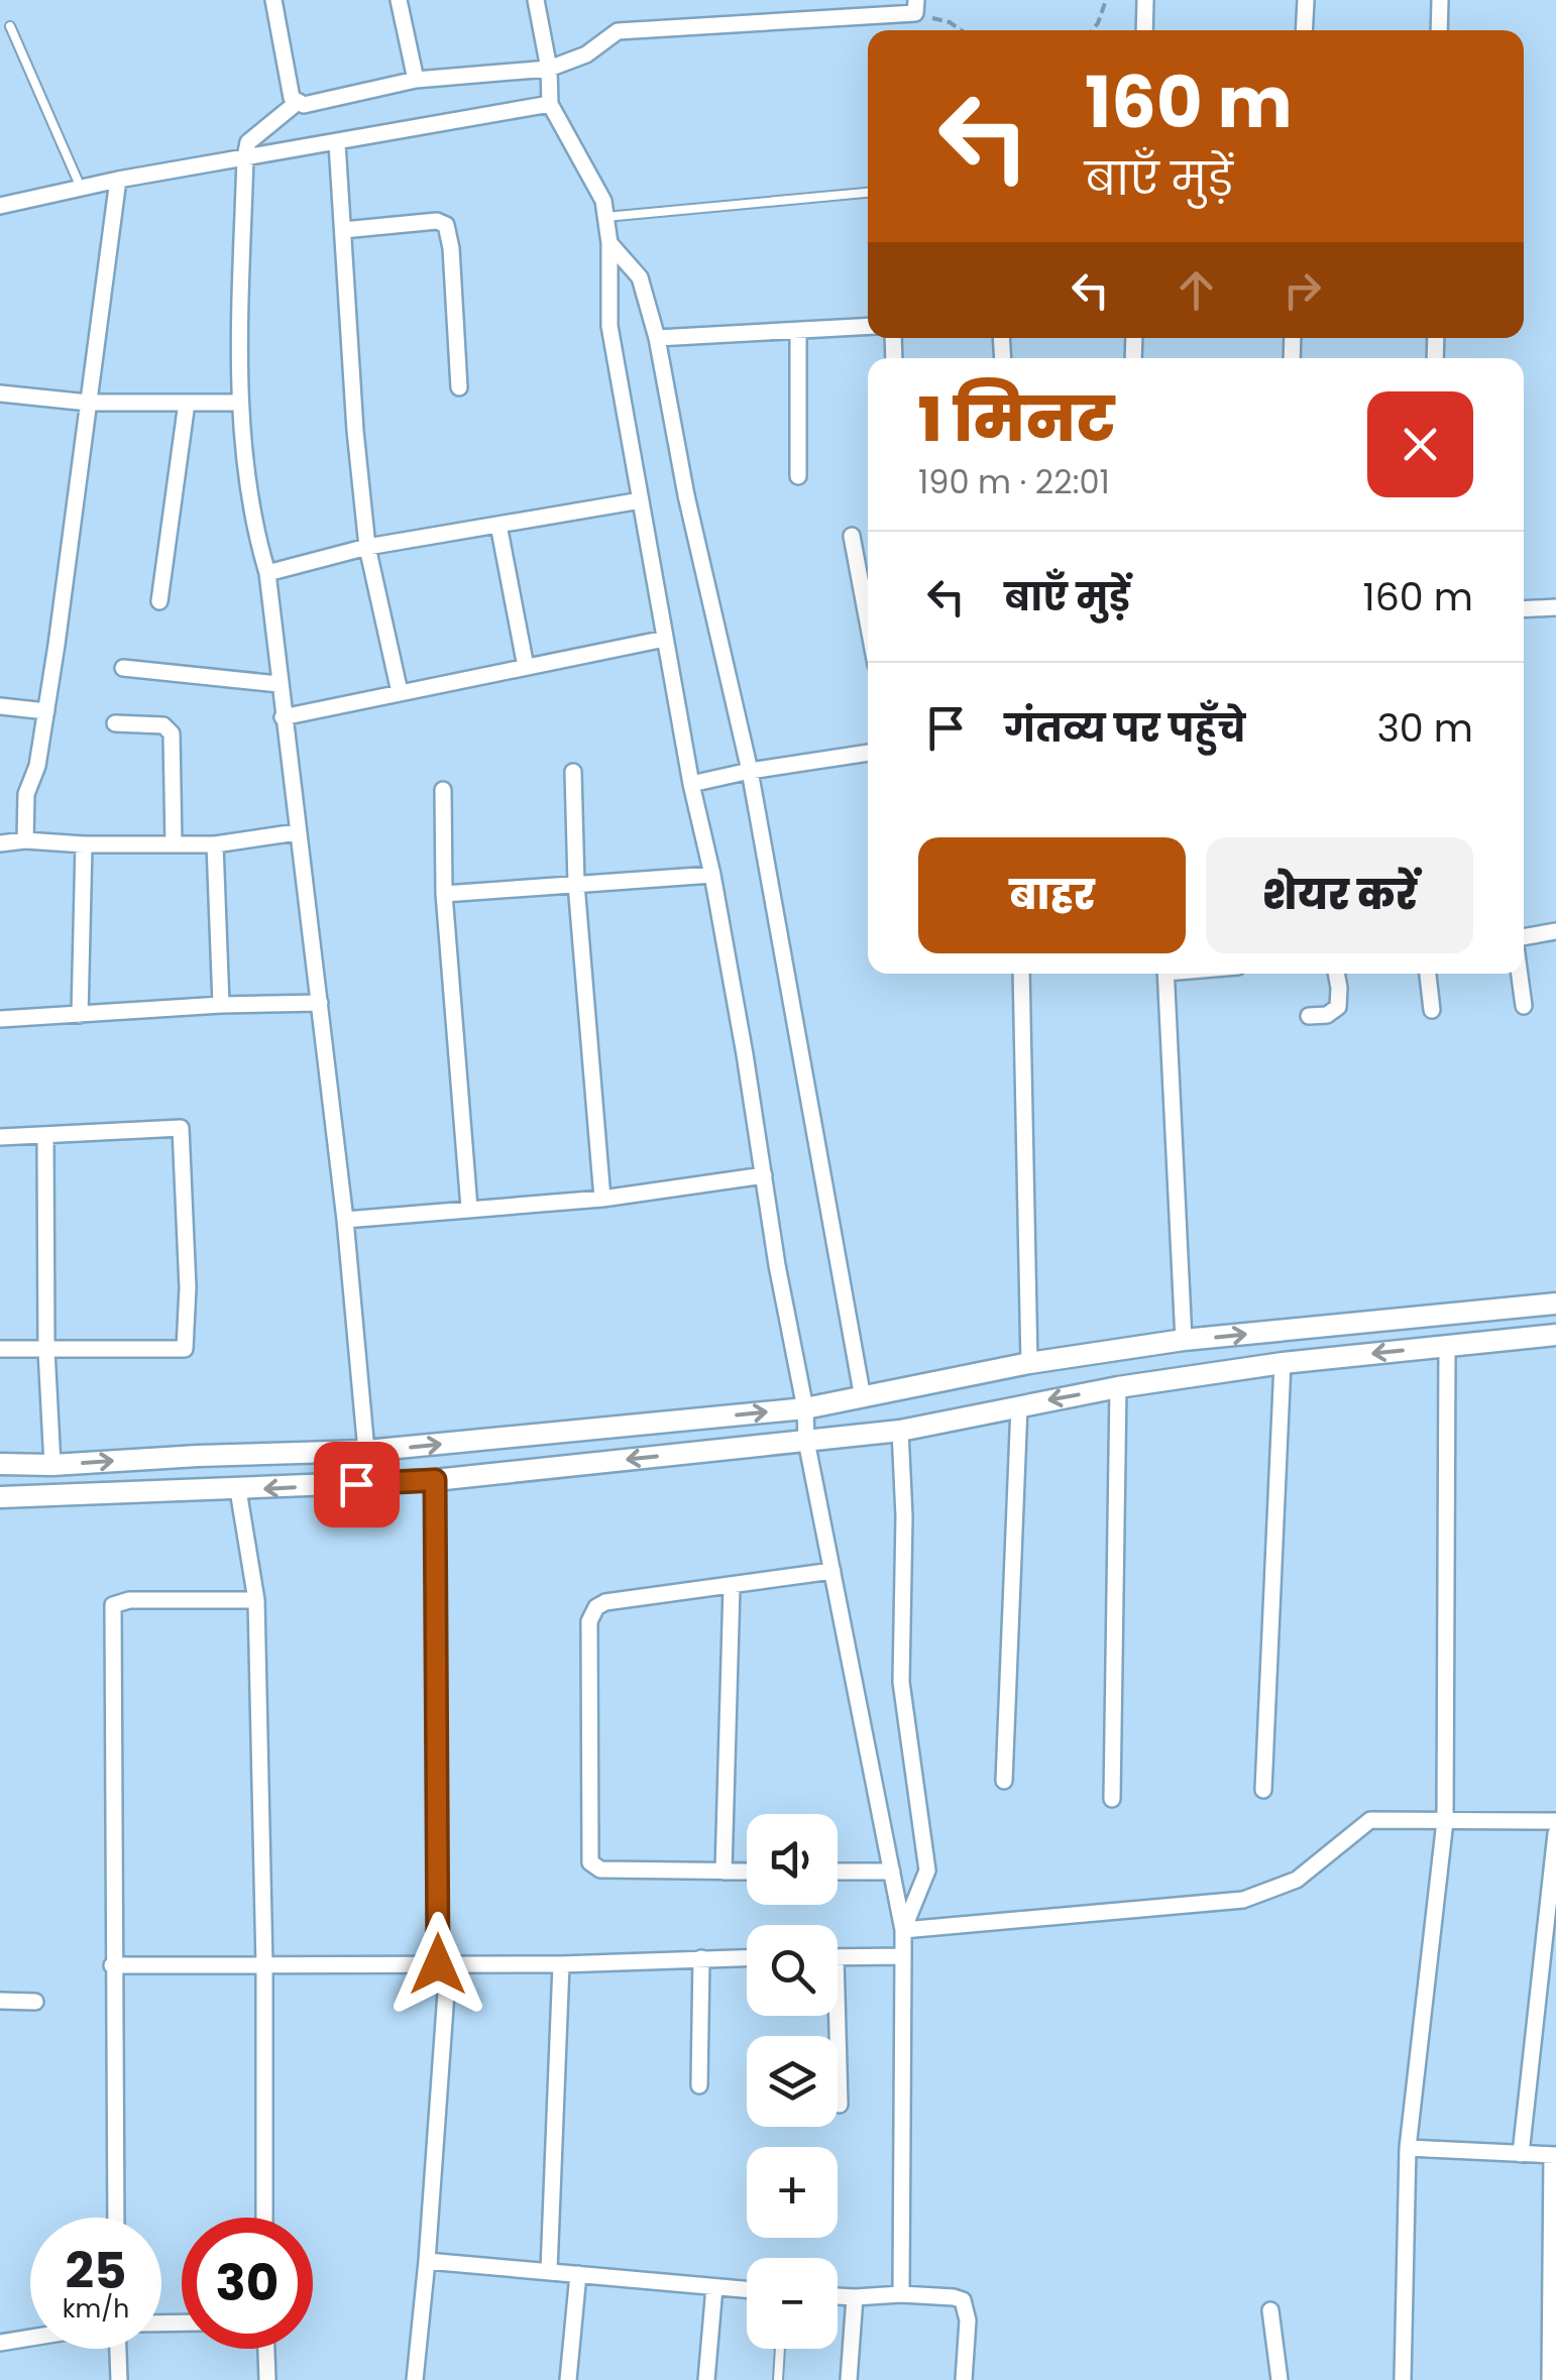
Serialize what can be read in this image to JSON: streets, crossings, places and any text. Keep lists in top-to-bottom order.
{
  "page": {
    "turn": ["160 m", "बाएँ मुड़ें"],
    "heading": ["1 मिनट", "190 m · 22:01"],
    "list": [
      {
        "name": "बाएँ मुड़ें",
        "value": "160 m"
      },
      {
        "name": "गंतव्य पर पहुँचे",
        "value": "30 m"
      }
    ],
    "buttons": ["बाहर", "शेयर करें"],
    "map_buttons": ["+", "−"],
    "speed": "25 km/h",
    "limit": "30"
  }
}
